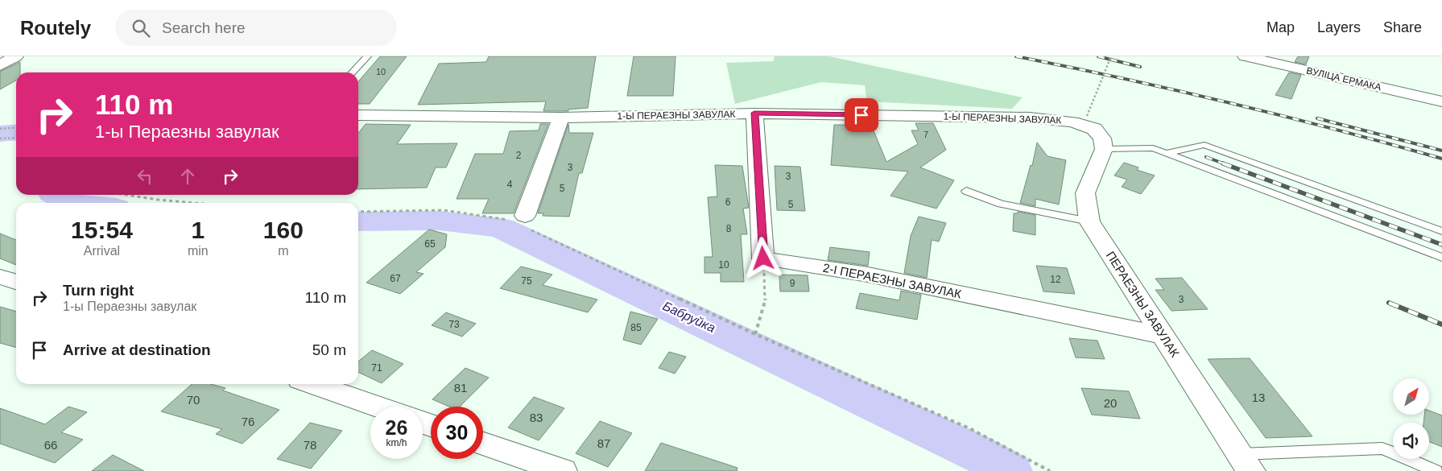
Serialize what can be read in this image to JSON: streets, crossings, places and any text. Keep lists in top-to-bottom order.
{
  "streets": {
    "street": [
      "ВУЛІЦА ЕРМАКА",
      "1-Ы ПЕРАЕЗНЫ ЗАВУЛАК",
      "2-І ПЕРАЕЗНЫ ЗАВУЛАК",
      "ПЕРАЕЗНЫ ЗАВУЛАК"
    ]
  },
  "crossings": [
    ["1-Ы ПЕРАЕЗНЫ ЗАВУЛАК", "ПЕРАЕЗНЫ ЗАВУЛАК"],
    ["2-І ПЕРАЕЗНЫ ЗАВУЛАК", "ПЕРАЕЗНЫ ЗАВУЛАК"]
  ],
  "water": ["Бабруйка"],
  "house_numbers": [
    "10",
    "7",
    "2",
    "3",
    "3",
    "4",
    "5",
    "6",
    "5",
    "8",
    "65",
    "10",
    "67",
    "12",
    "75",
    "9",
    "3",
    "73",
    "85",
    "71",
    "81",
    "13",
    "70",
    "20",
    "83",
    "76",
    "87",
    "66",
    "78"
  ],
  "north": "top right",
  "page": {
    "header": "Routely",
    "search": "Search here",
    "nav": ["Map", "Layers", "Share"],
    "turn": ["110 m", "1-ы Пераезны завулак"],
    "eta": [
      "15:54",
      "Arrival",
      "1",
      "min",
      "160",
      "m"
    ],
    "list": [
      {
        "name": "Turn right",
        "note": "1-ы Пераезны завулак",
        "value": "110 m"
      },
      {
        "name": "Arrive at destination",
        "value": "50 m"
      }
    ],
    "speed": "26 km/h",
    "limit": "30"
  }
}
